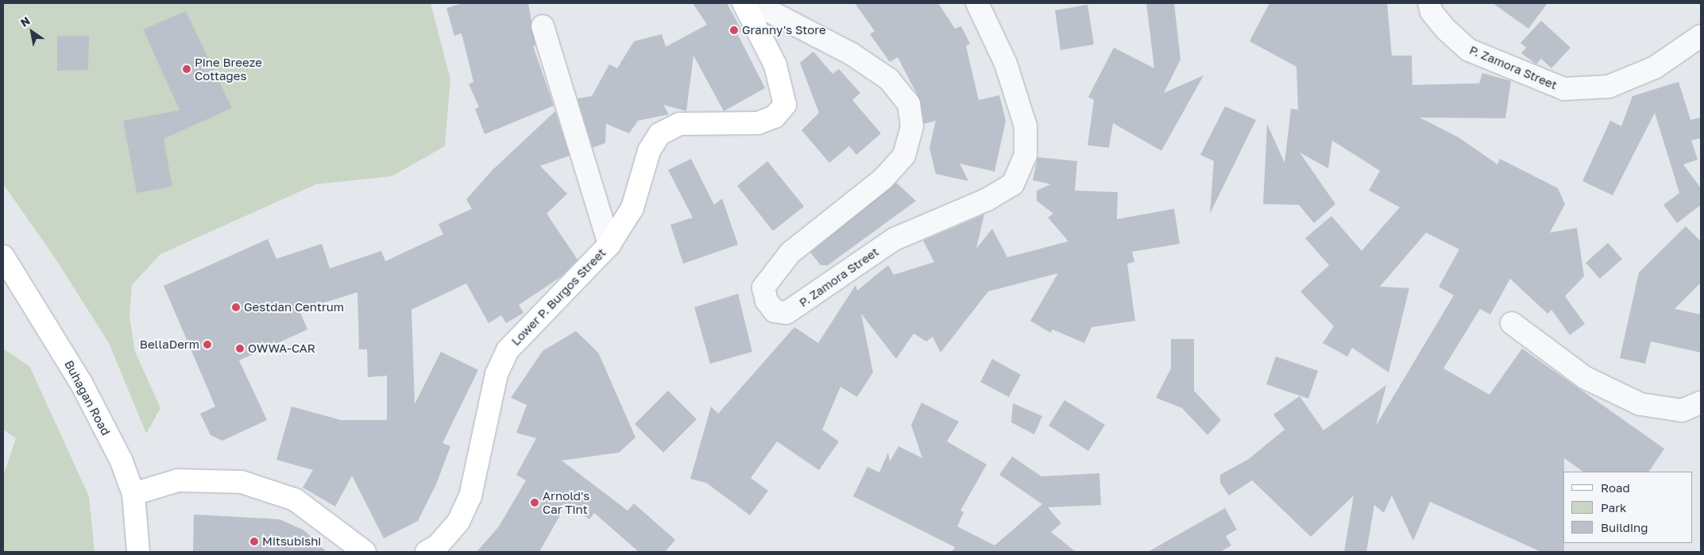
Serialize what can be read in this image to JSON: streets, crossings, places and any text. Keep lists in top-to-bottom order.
{
  "streets": {
    "street": ["P. Zamora Street", "Lower P. Burgos Street", "Buhagan Road"]
  },
  "places": [
    "Granny's Store",
    "Pine Breeze Cottages",
    "Gestdan Centrum",
    "BellaDerm",
    "OWWA-CAR",
    "Arnold's Car Tint",
    "Mitsubishi"
  ],
  "legend": ["Road", "Park", "Building"],
  "north": "top left"
}
